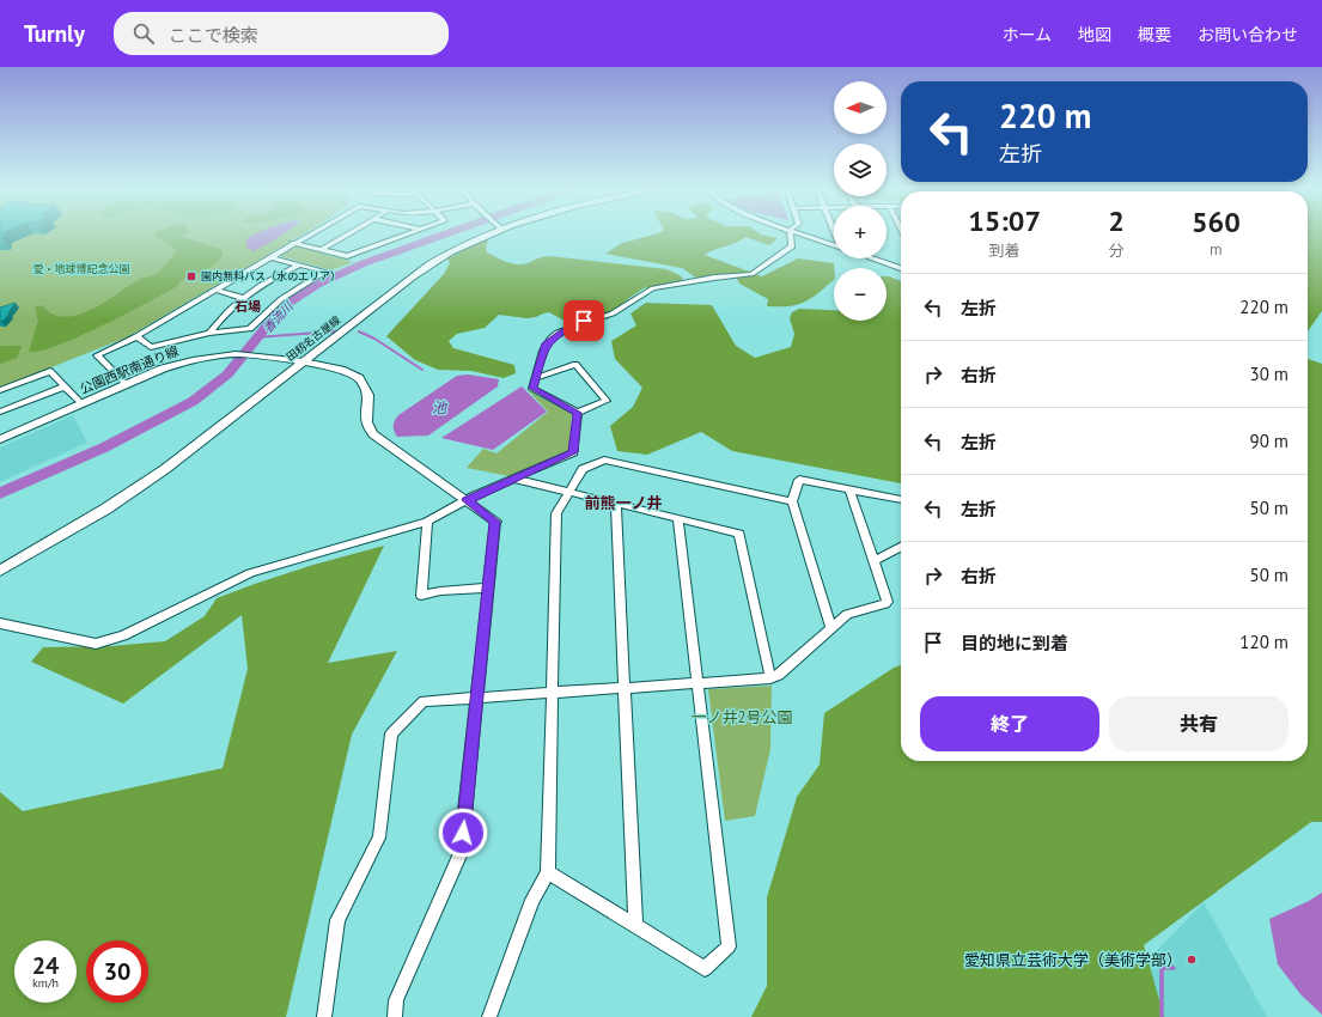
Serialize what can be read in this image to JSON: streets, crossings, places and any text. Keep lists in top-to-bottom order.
{
  "streets": {
    "main road": ["田籾名古屋線"],
    "street": ["公園西駅南通り線"]
  },
  "crossings": [
    ["田籾名古屋線", "公園西駅南通り線"]
  ],
  "districts": ["石場", "前熊一ノ井"],
  "water": ["香流川", "池"],
  "parks": ["愛・地球博記念公園", "一ノ井2号公園"],
  "places": {
    "transit": ["園内無料バス（水のエリア）"],
    "other": ["愛知県立芸術大学（美術学部）"]
  },
  "north": "left",
  "page": {
    "header": "Turnly",
    "search": "ここで検索",
    "nav": [
      "ホーム",
      "地図",
      "概要",
      "お問い合わせ"
    ],
    "map_buttons": ["+", "−"],
    "turn": ["220 m", "左折"],
    "eta": [
      "15:07",
      "到着",
      "2",
      "分",
      "560",
      "m"
    ],
    "list": [
      {
        "name": "左折",
        "value": "220 m"
      },
      {
        "name": "右折",
        "value": "30 m"
      },
      {
        "name": "左折",
        "value": "90 m"
      },
      {
        "name": "左折",
        "value": "50 m"
      },
      {
        "name": "右折",
        "value": "50 m"
      },
      {
        "name": "目的地に到着",
        "value": "120 m"
      }
    ],
    "buttons": ["終了", "共有"],
    "speed": "24 km/h",
    "limit": "30"
  }
}
